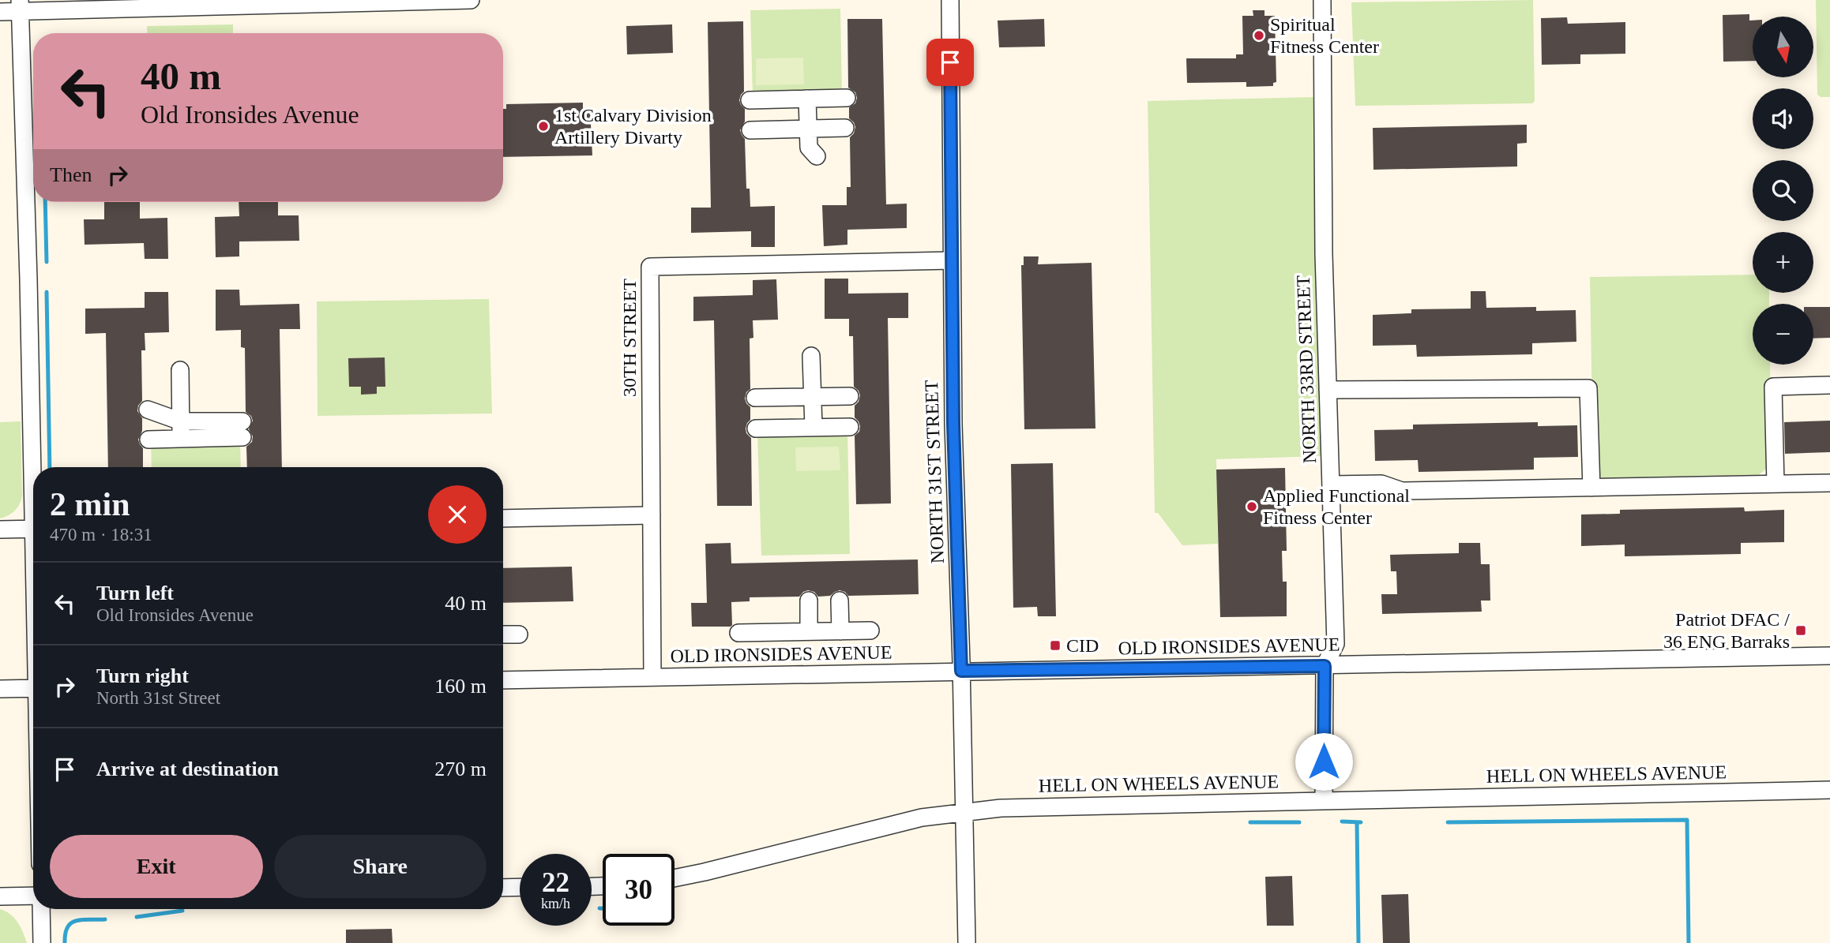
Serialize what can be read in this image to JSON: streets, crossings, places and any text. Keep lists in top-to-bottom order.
{
  "streets": {
    "street": [
      "30TH STREET",
      "NORTH 33RD STREET",
      "NORTH 31ST STREET",
      "OLD IRONSIDES AVENUE",
      "HELL ON WHEELS AVENUE"
    ]
  },
  "crossings": [
    ["30TH STREET", "NORTH 31ST STREET"],
    ["30TH STREET", "OLD IRONSIDES AVENUE"],
    ["NORTH 33RD STREET", "OLD IRONSIDES AVENUE"],
    ["NORTH 33RD STREET", "HELL ON WHEELS AVENUE"],
    ["NORTH 31ST STREET", "OLD IRONSIDES AVENUE"],
    ["NORTH 31ST STREET", "HELL ON WHEELS AVENUE"]
  ],
  "places": {
    "other": ["Spiritual Fitness Center", "1st Calvary Division Artillery Divarty", "Applied Functional Fitness Center"],
    "transit": ["Patriot DFAC / 36 ENG Barraks", "CID"]
  },
  "north": "bottom",
  "page": {
    "map_buttons": ["+", "−"],
    "turn": ["40 m", "Old Ironsides Avenue"],
    "then": "Then",
    "heading": ["2 min", "470 m · 18:31"],
    "list": [
      {
        "name": "Turn left",
        "note": "Old Ironsides Avenue",
        "value": "40 m"
      },
      {
        "name": "Turn right",
        "note": "North 31st Street",
        "value": "160 m"
      },
      {
        "name": "Arrive at destination",
        "value": "270 m"
      }
    ],
    "buttons": ["Exit", "Share"],
    "speed": "22 km/h",
    "limit": "30"
  }
}
